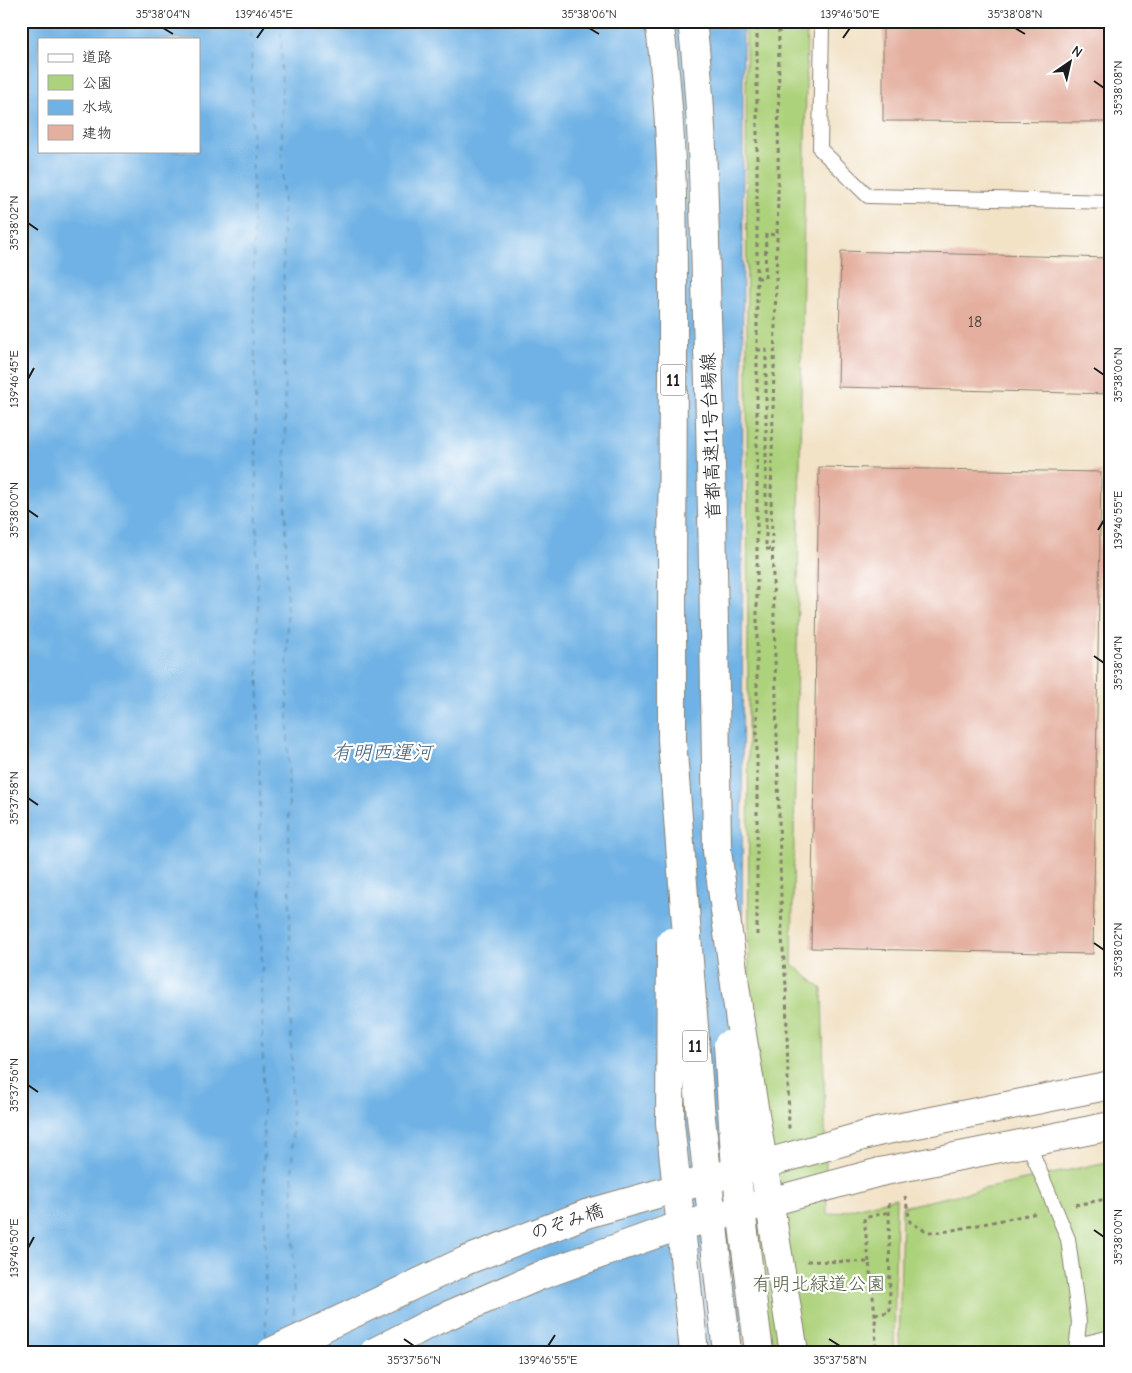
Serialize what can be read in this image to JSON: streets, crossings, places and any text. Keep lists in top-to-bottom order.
{
  "streets": {
    "main road": ["11", "首都高速11号台場線", "のぞみ橋"]
  },
  "crossings": [
    ["11", "首都高速11号台場線"]
  ],
  "water": ["有明西運河"],
  "parks": ["有明北緑道公園"],
  "house_numbers": ["18"],
  "legend": [
    "道路",
    "公園",
    "水域",
    "建物"
  ],
  "north": "top right",
  "coordinates": [
    "35°38'04\"N",
    "139°46'45\"E",
    "35°38'06\"N",
    "139°46'50\"E",
    "35°38'08\"N",
    "35°38'02\"N",
    "35°38'00\"N",
    "139°46'55\"E",
    "35°37'58\"N",
    "35°37'56\"N"
  ]
}
